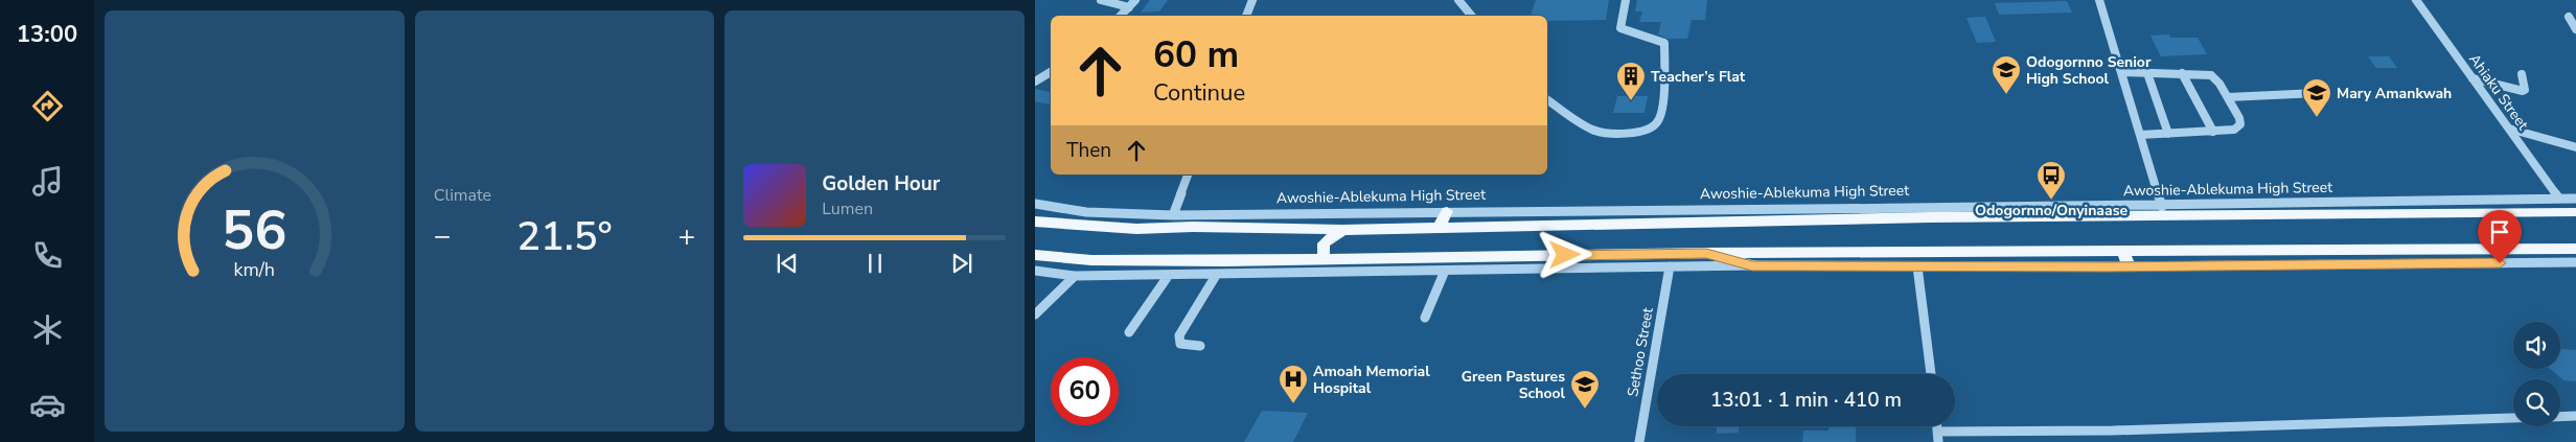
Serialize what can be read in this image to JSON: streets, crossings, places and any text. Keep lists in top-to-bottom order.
{
  "streets": {
    "main road": ["Awoshie-Ablekuma High Street"],
    "street": ["Ahiaku Street", "Sethoo Street"]
  },
  "crossings": [
    ["Ahiaku Street", "Awoshie-Ablekuma High Street"]
  ],
  "places": {
    "school or university": ["Odogornno Senior High School", "Mary Amankwah", "Green Pastures School"],
    "building": ["Teacher’s Flat"],
    "bus stop": ["Odogornno/Onyinaase"],
    "hospital": ["Amoah Memorial Hospital"]
  },
  "page": {
    "tabs": "13:00",
    "tile": "Climate",
    "turn": ["60 m", "Continue"],
    "then": "Then",
    "song": ["Golden Hour", "Lumen"],
    "heat": ["−", "21.5°", "+"],
    "limit": "60",
    "trip": "13:01 · 1 min · 410 m",
    "gauge": ["56", "km/h"]
  }
}
